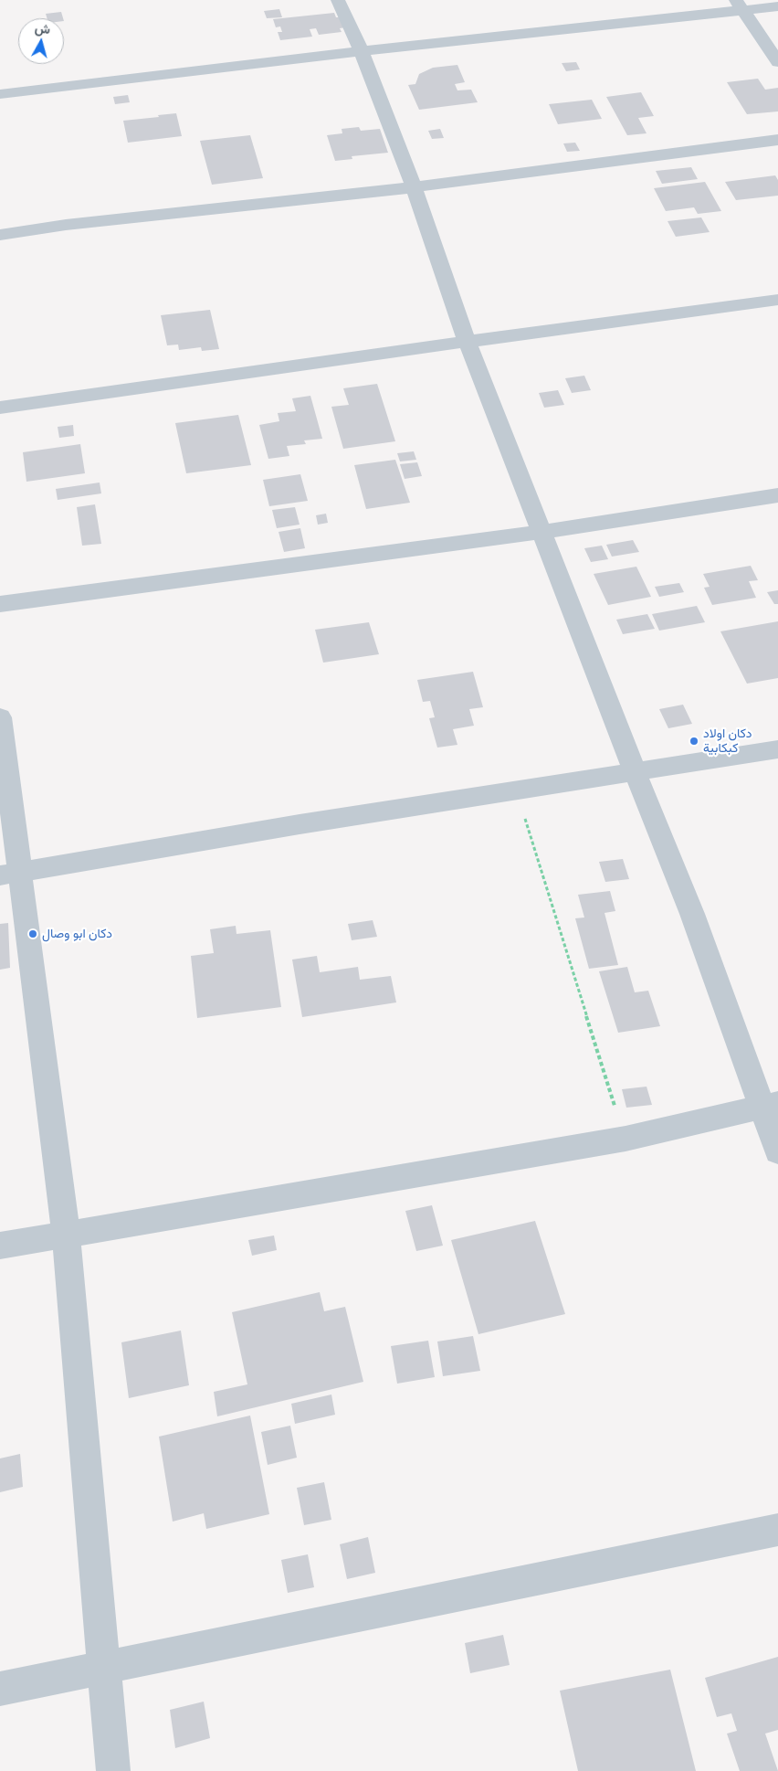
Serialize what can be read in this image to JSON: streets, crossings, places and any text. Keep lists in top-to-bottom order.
{
  "places": ["دكان اولاد كبكابية", "دكان ابو وصال"],
  "north": "top"
}
